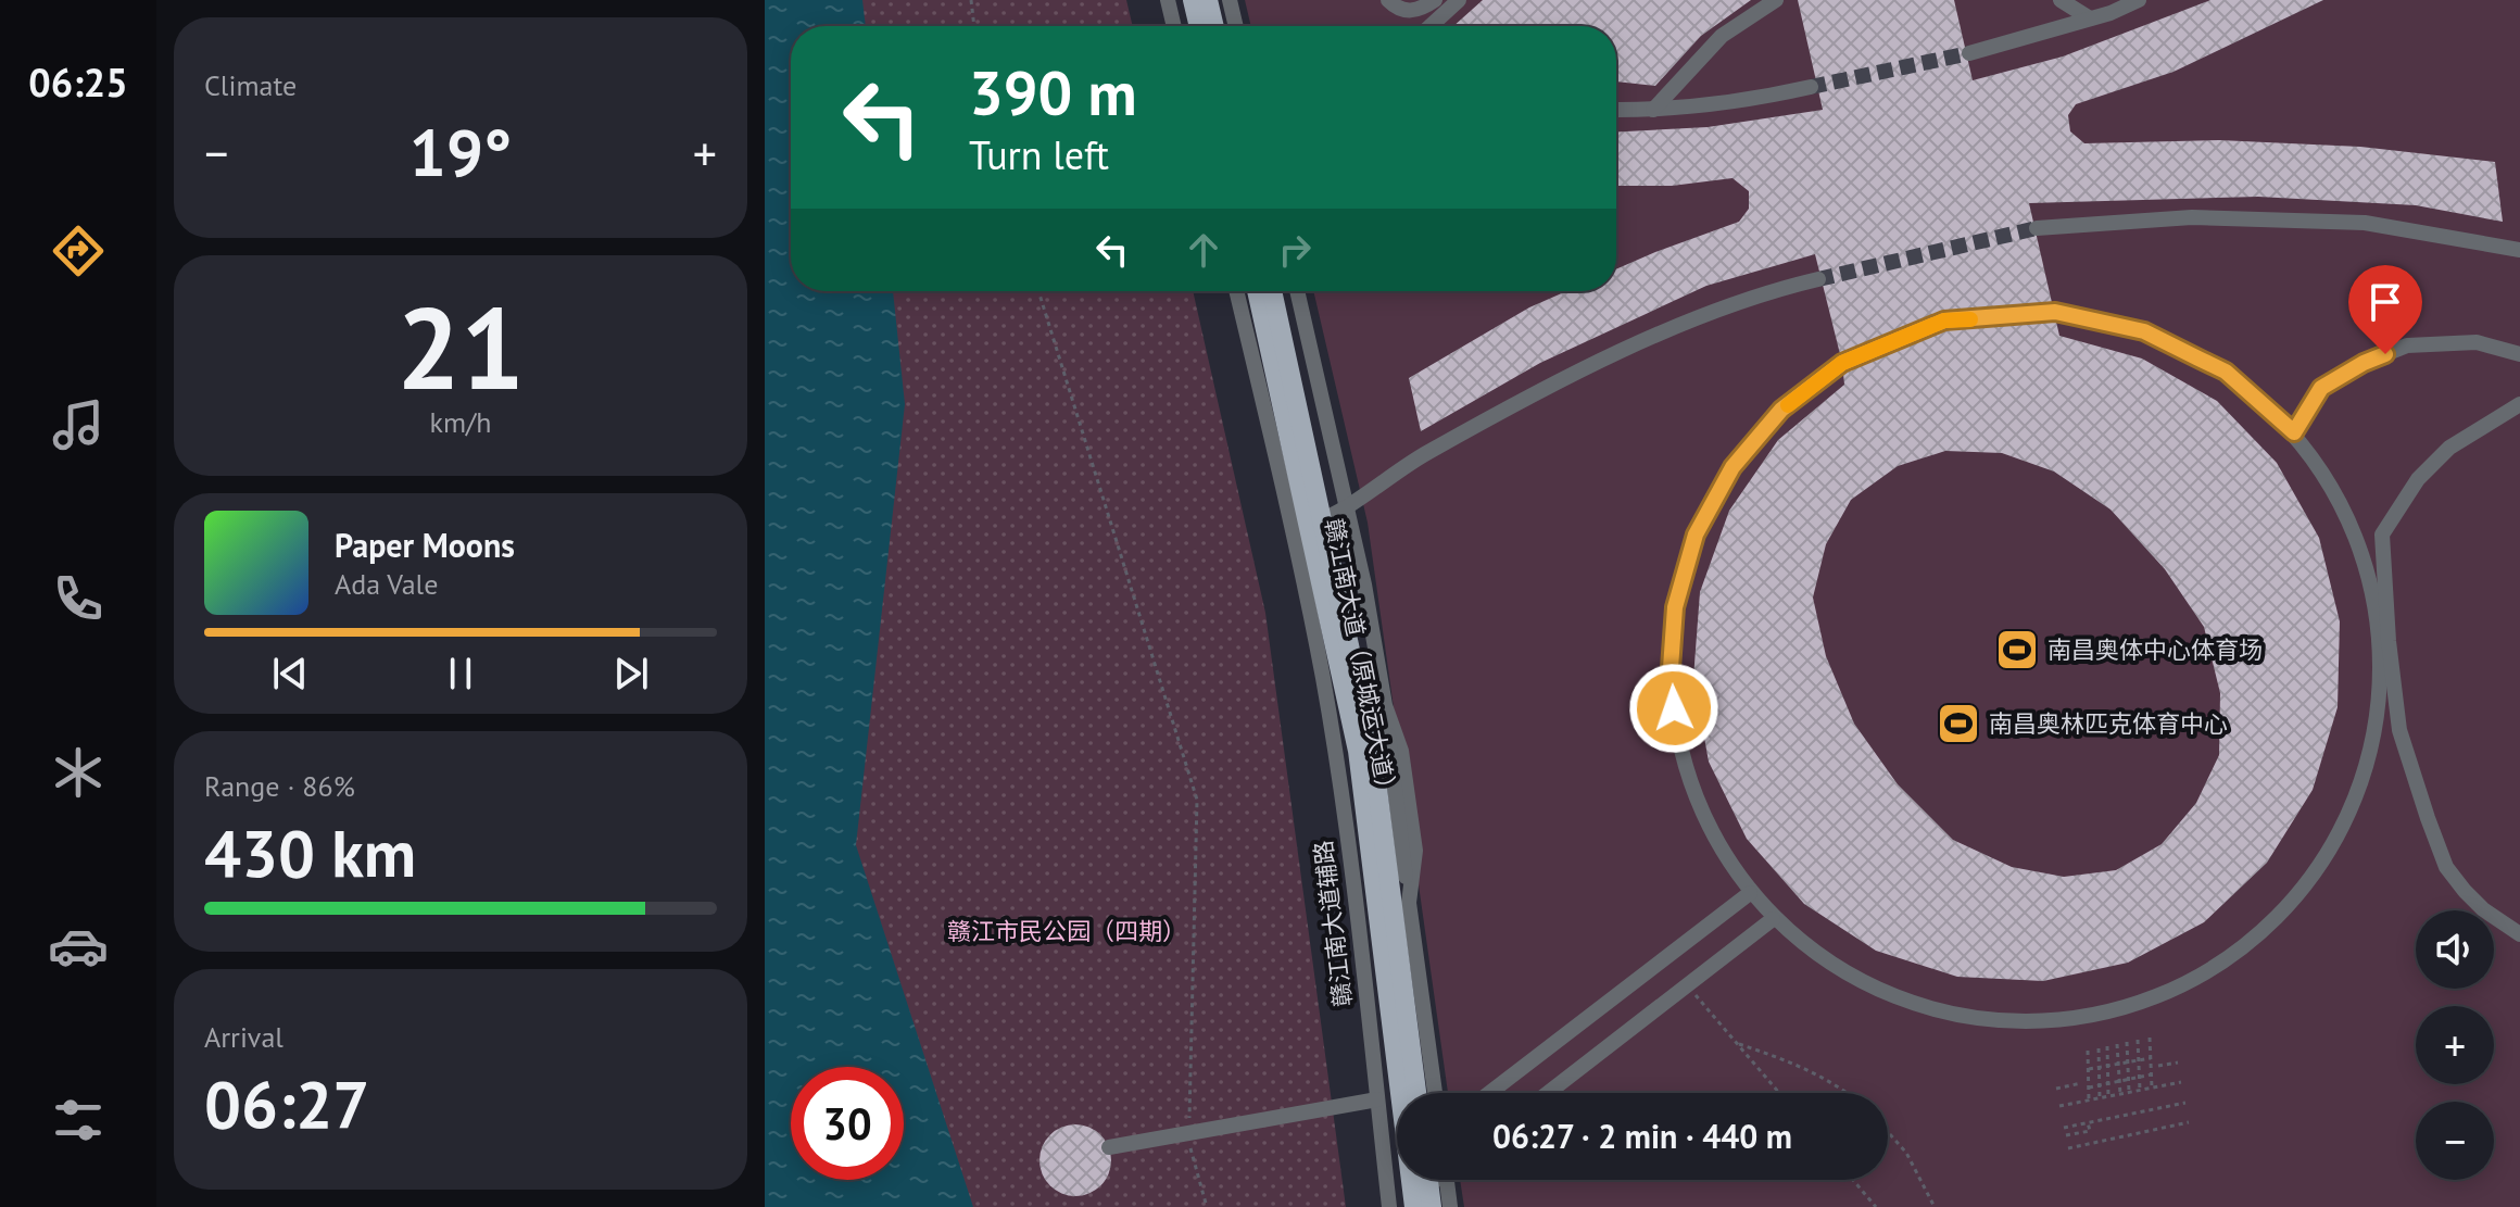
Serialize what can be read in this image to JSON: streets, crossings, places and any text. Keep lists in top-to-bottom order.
{
  "streets": {
    "main road": ["赣江南大道（原城运大道）"],
    "street": ["赣江南大道辅路"]
  },
  "parks": ["赣江市民公园（四期）"],
  "places": {
    "sports": ["南昌奥体中心体育场", "南昌奥林匹克体育中心"]
  },
  "page": {
    "tabs": "06:25",
    "tile": [
      "Climate",
      ["21", "km/h"],
      ["Range · 86%", "430 km"],
      ["Arrival", "06:27"]
    ],
    "turn": ["390 m", "Turn left"],
    "heat": ["−", "19°", "+"],
    "song": ["Paper Moons", "Ada Vale"],
    "map_buttons": ["+", "−"],
    "limit": "30",
    "trip": "06:27 · 2 min · 440 m"
  }
}
